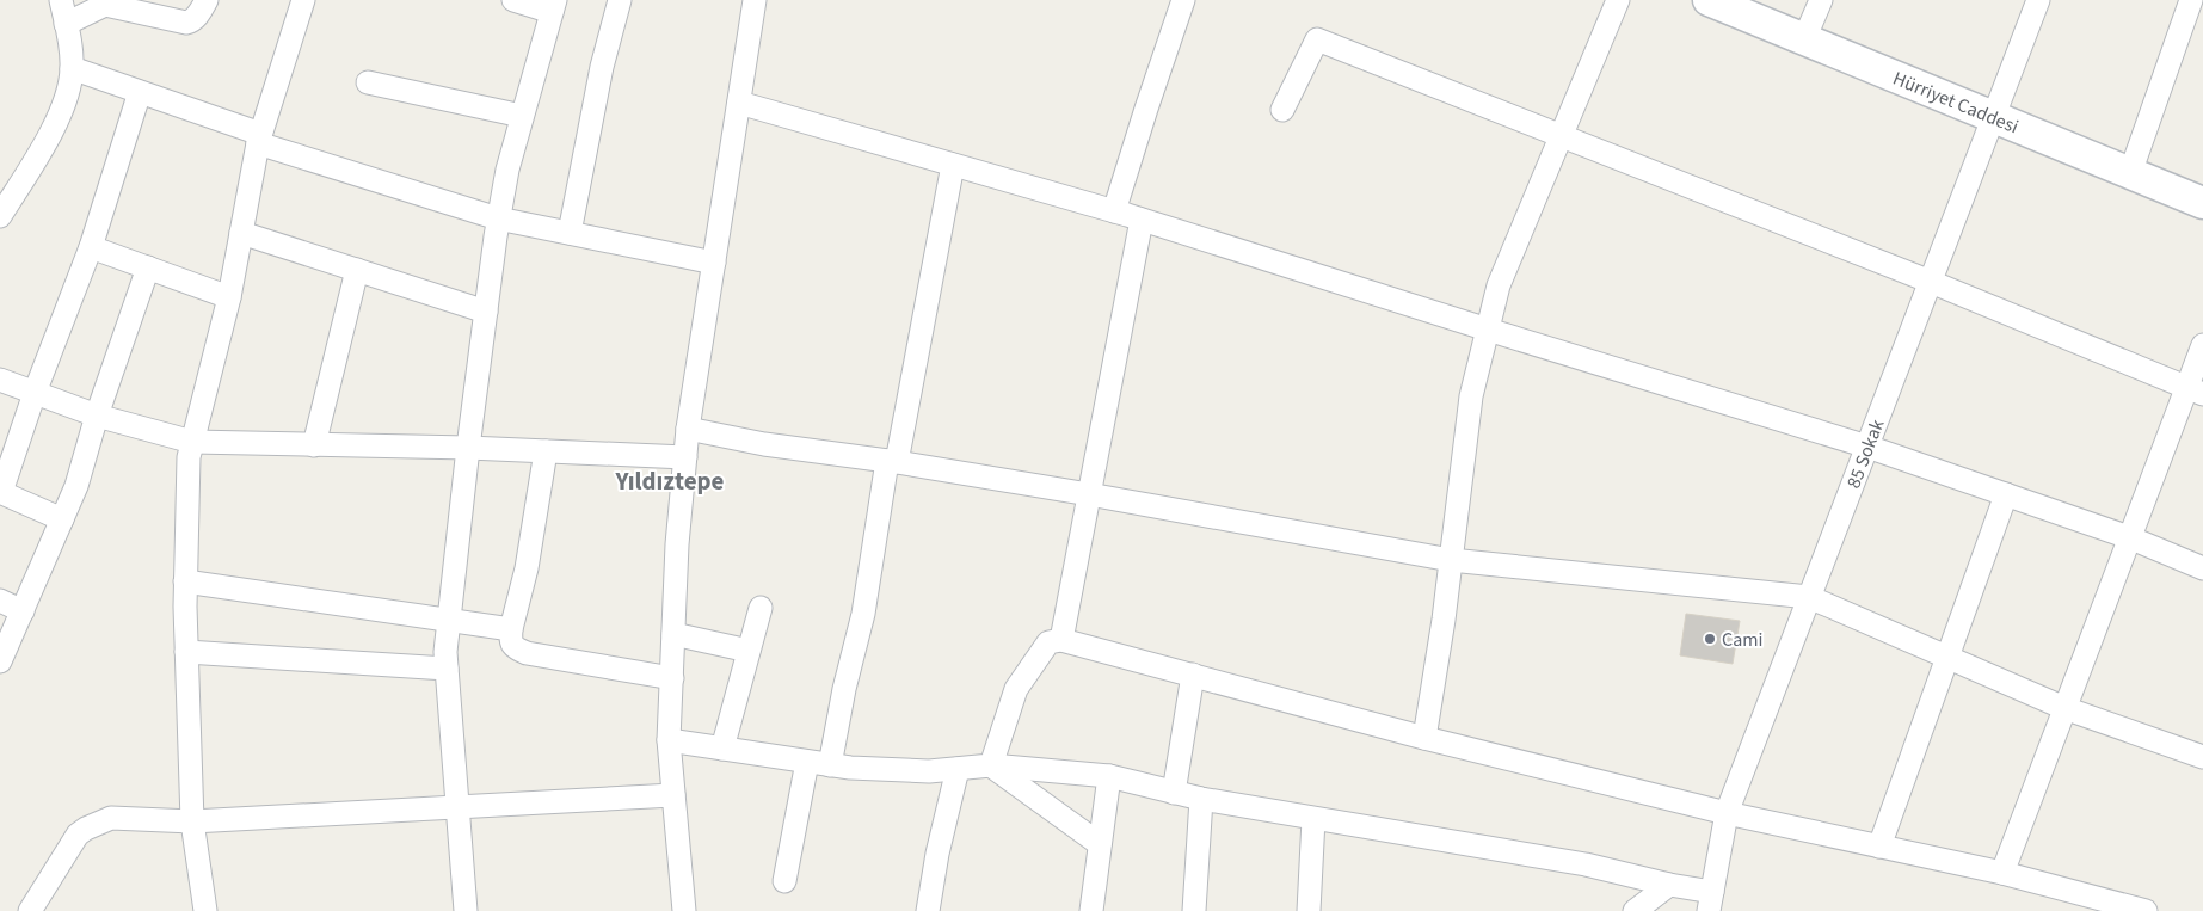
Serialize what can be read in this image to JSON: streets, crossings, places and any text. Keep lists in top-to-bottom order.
{
  "streets": {
    "street": ["Hürriyet Caddesi", "85 Sokak"]
  },
  "crossings": [
    ["Hürriyet Caddesi", "85 Sokak"]
  ],
  "districts": ["Yıldıztepe"],
  "places": ["Cami"]
}
